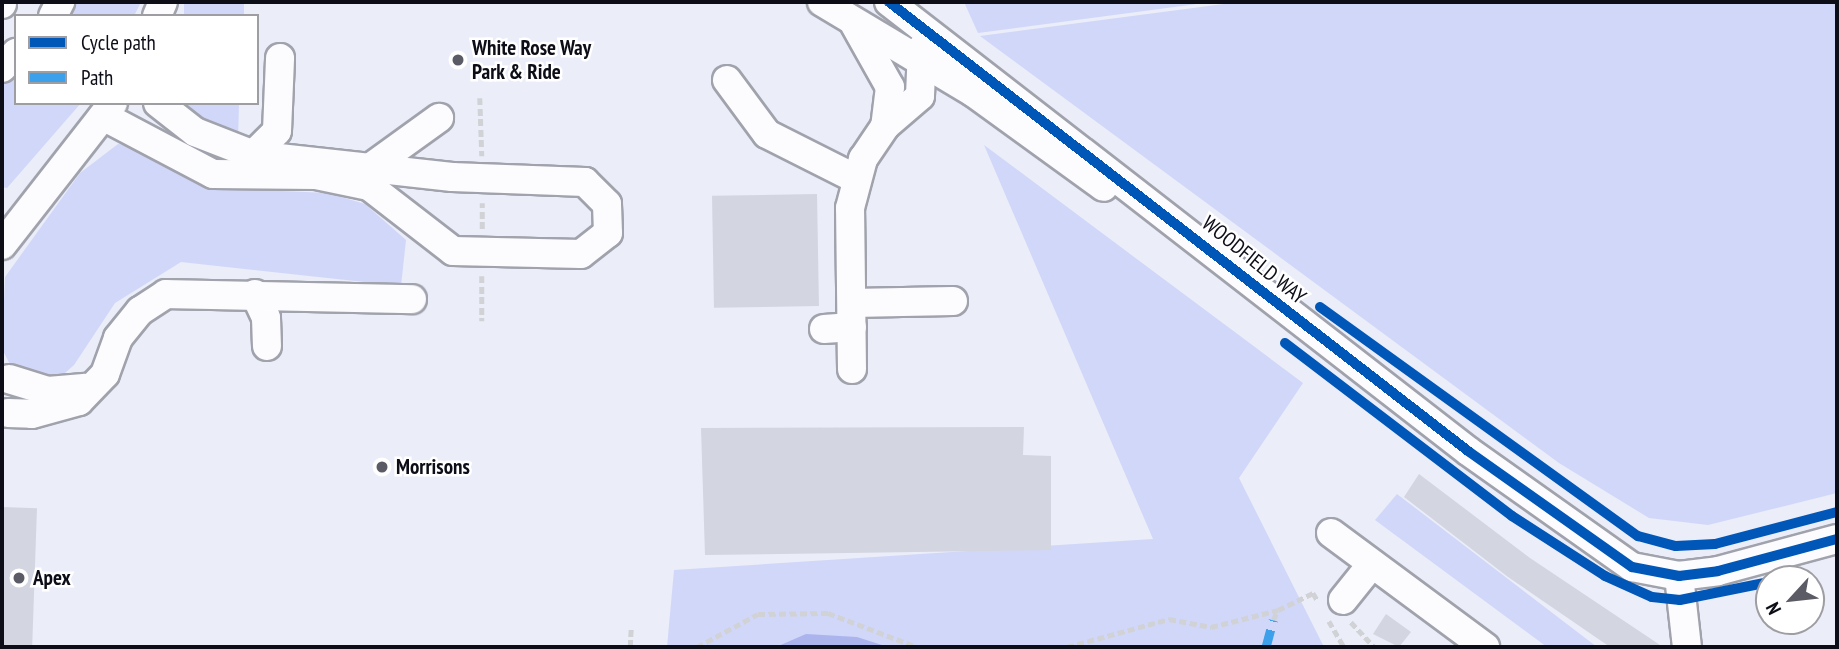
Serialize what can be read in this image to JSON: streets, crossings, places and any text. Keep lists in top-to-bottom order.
{
  "streets": {
    "street": ["WOODFIELD WAY"]
  },
  "places": ["White Rose Way Park & Ride", "Morrisons", "Apex"],
  "legend": ["Cycle path", "Path"],
  "north": "bottom left"
}
